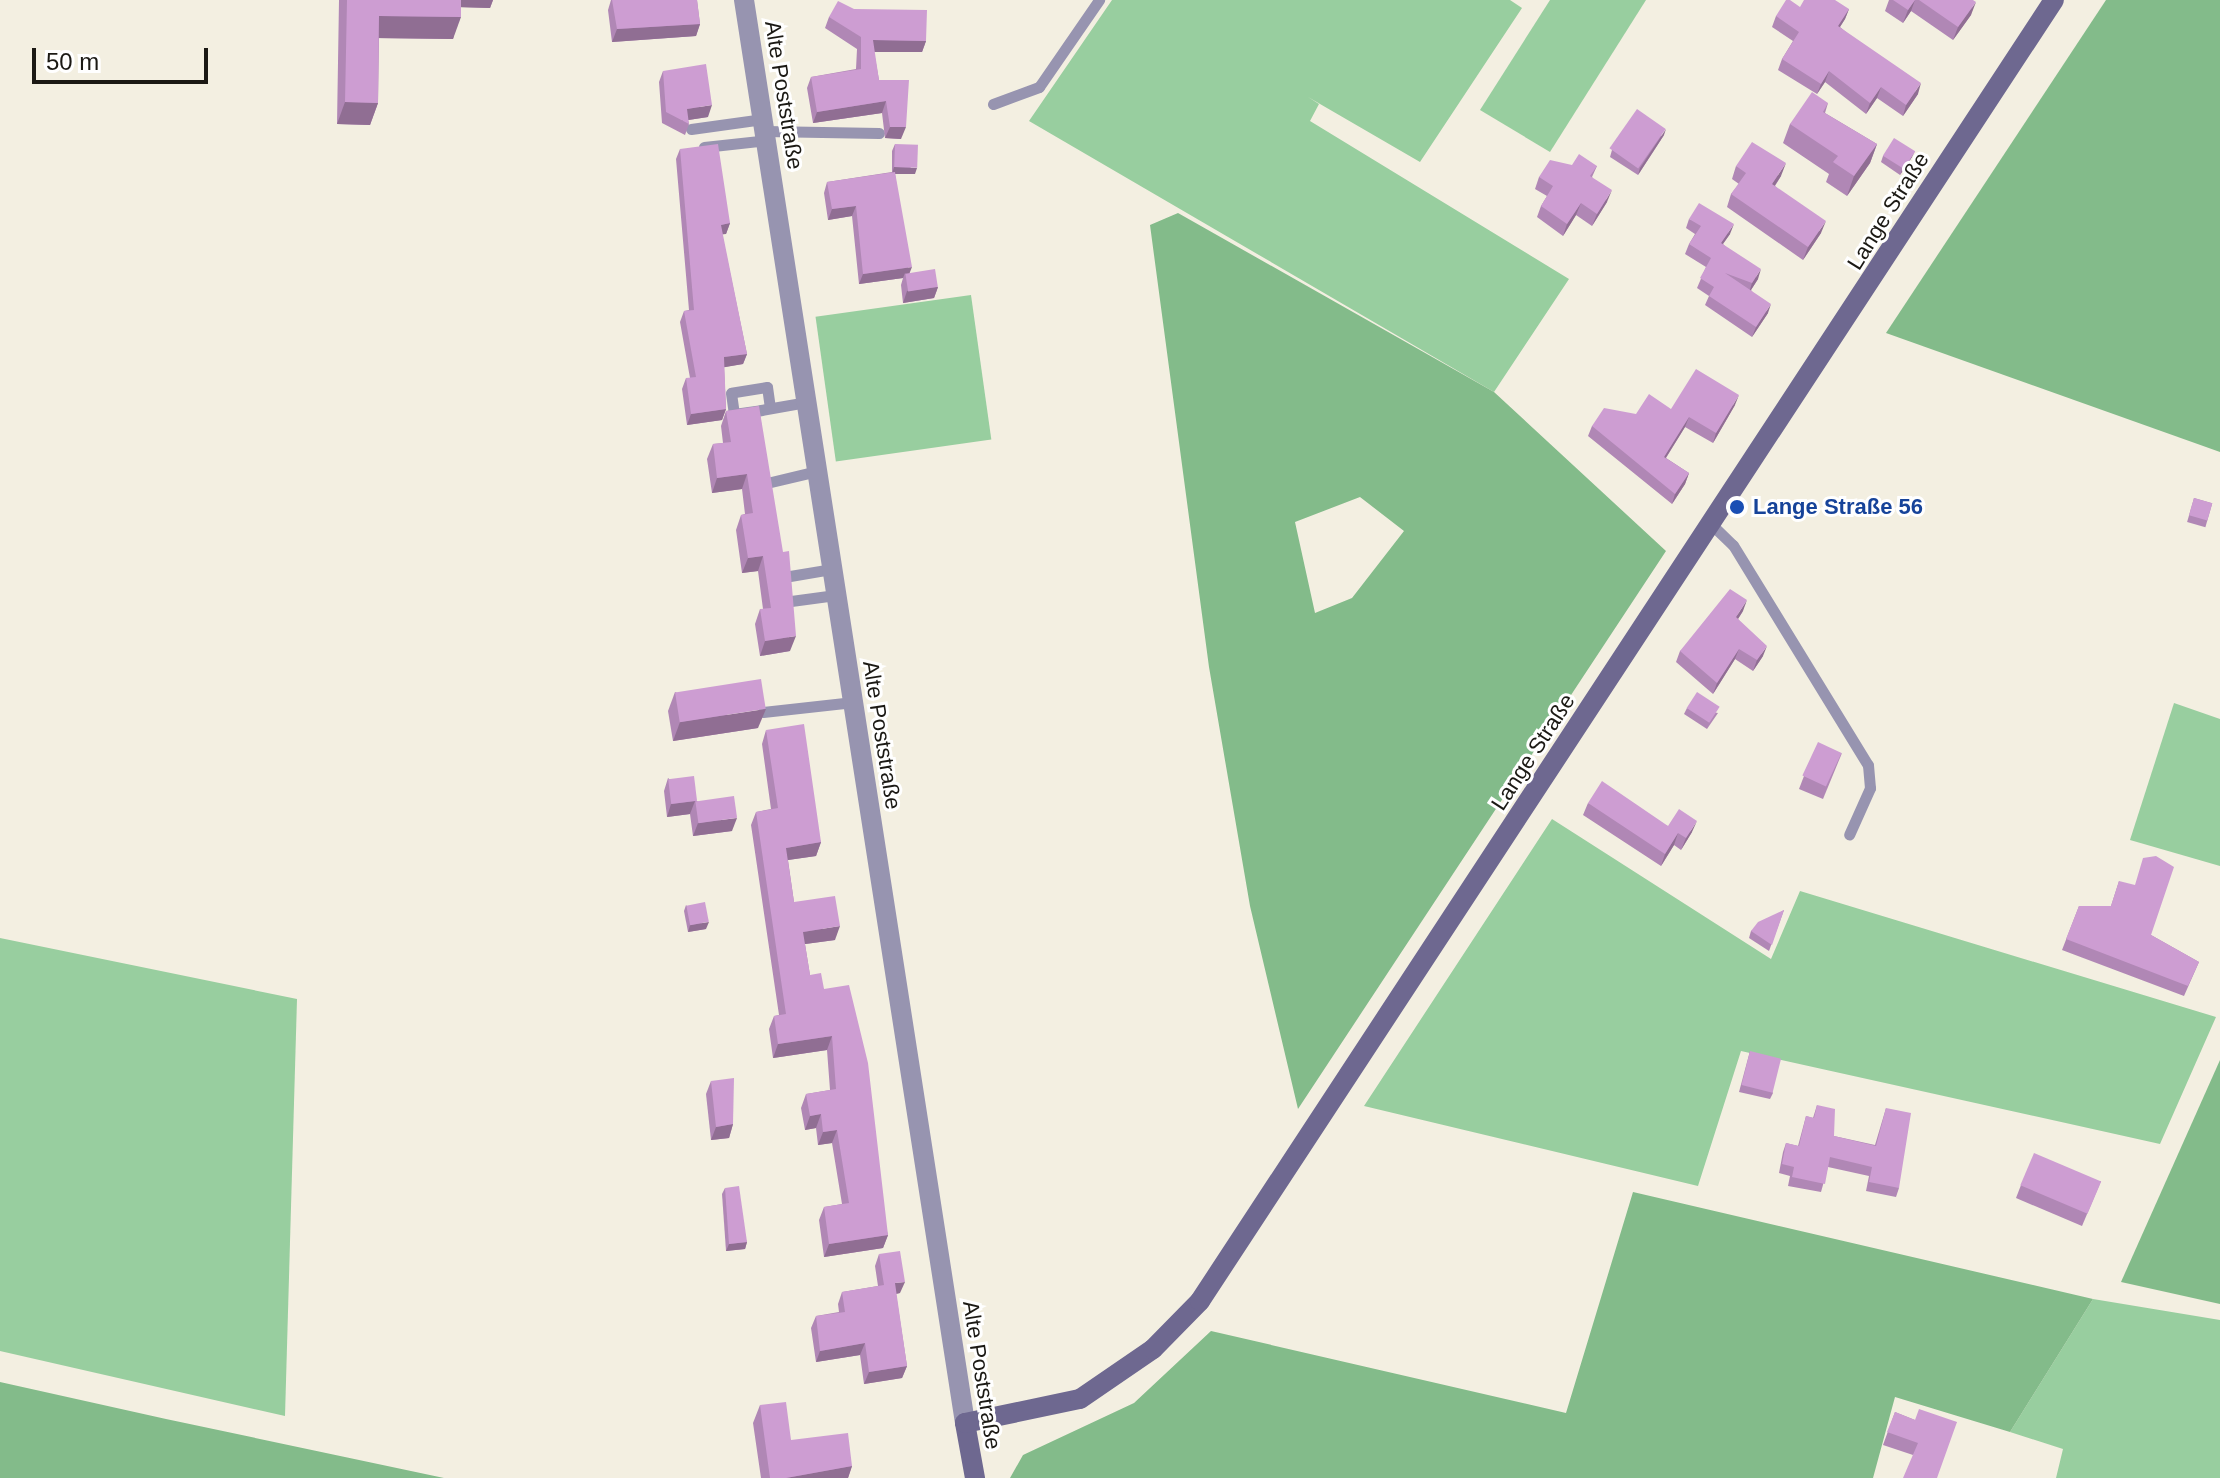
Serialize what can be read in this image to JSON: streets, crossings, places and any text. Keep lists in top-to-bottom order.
{
  "streets": {
    "street": ["Alte Poststraße", "Lange Straße"]
  },
  "crossings": [
    ["Alte Poststraße", "Lange Straße"]
  ],
  "places": ["Lange Straße 56"],
  "scale_bar": "50 m"
}
